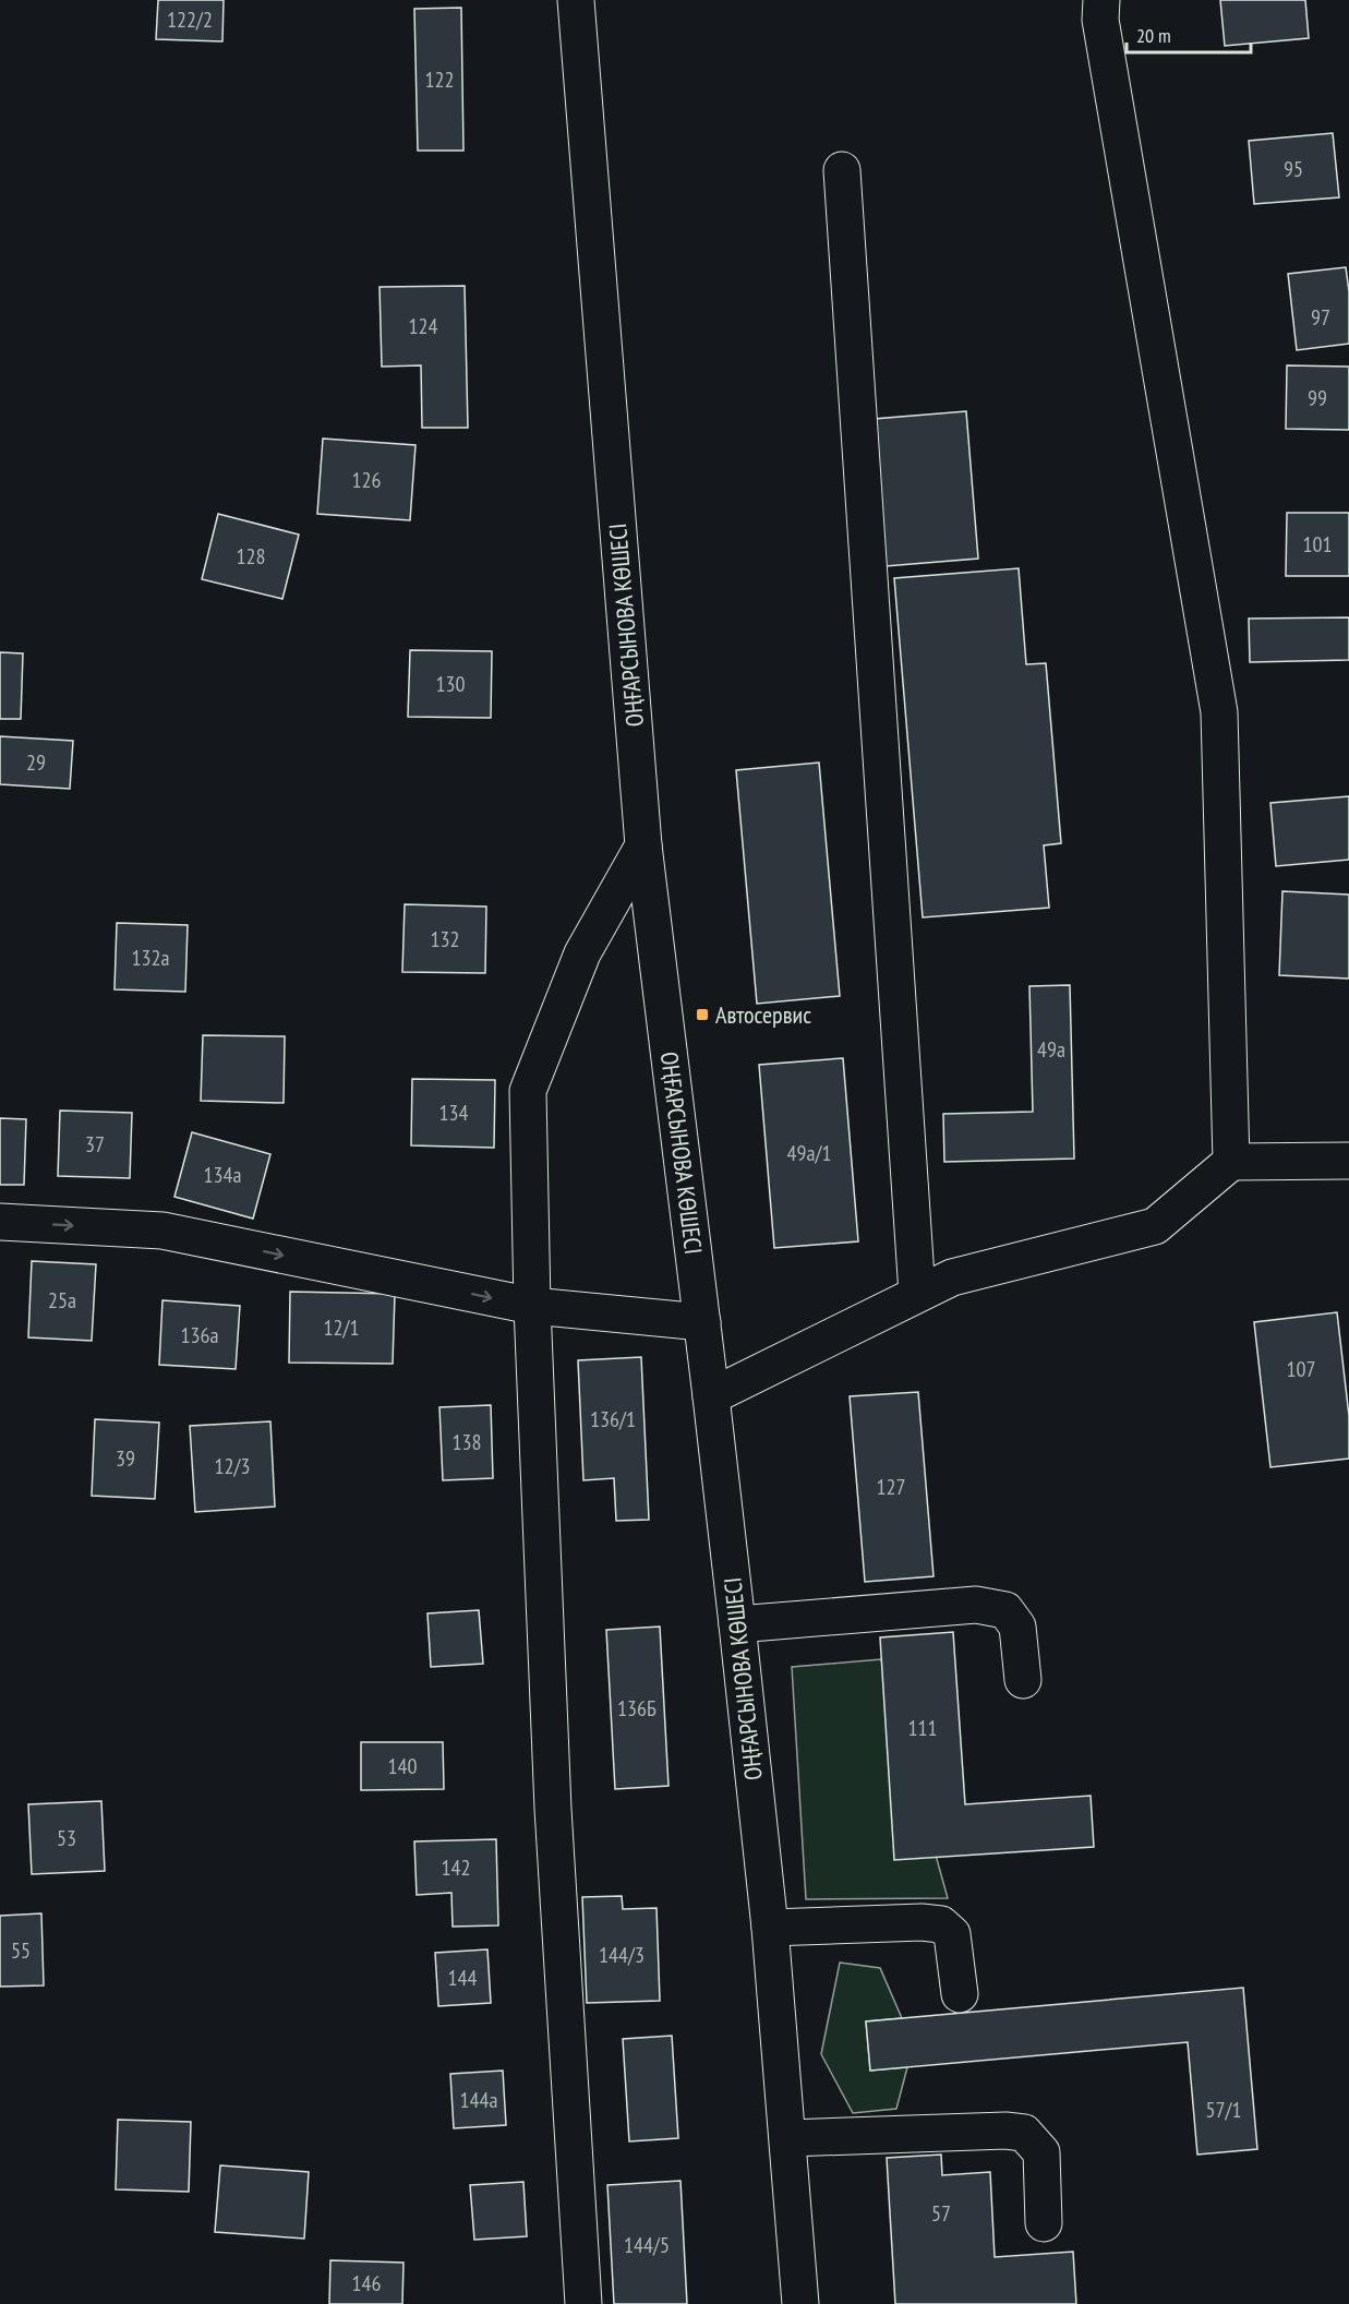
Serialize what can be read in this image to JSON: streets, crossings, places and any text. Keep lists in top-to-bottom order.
{
  "streets": {
    "main road": ["ОҢҒАРСЫНОВА КӨШЕСІ"]
  },
  "places": {
    "transit": ["Автосервис"]
  },
  "house_numbers": [
    "122/2",
    "122",
    "95",
    "97",
    "124",
    "99",
    "126",
    "101",
    "128",
    "130",
    "29",
    "132",
    "132а",
    "49а",
    "134",
    "37",
    "49а/1",
    "134а",
    "25а",
    "12/1",
    "136а",
    "107",
    "136/1",
    "138",
    "39",
    "12/3",
    "127",
    "136Б",
    "111",
    "140",
    "53",
    "142",
    "55",
    "144/3",
    "144",
    "144а",
    "57/1",
    "57",
    "144/5",
    "146"
  ],
  "scale_bar": "20 m"
}
